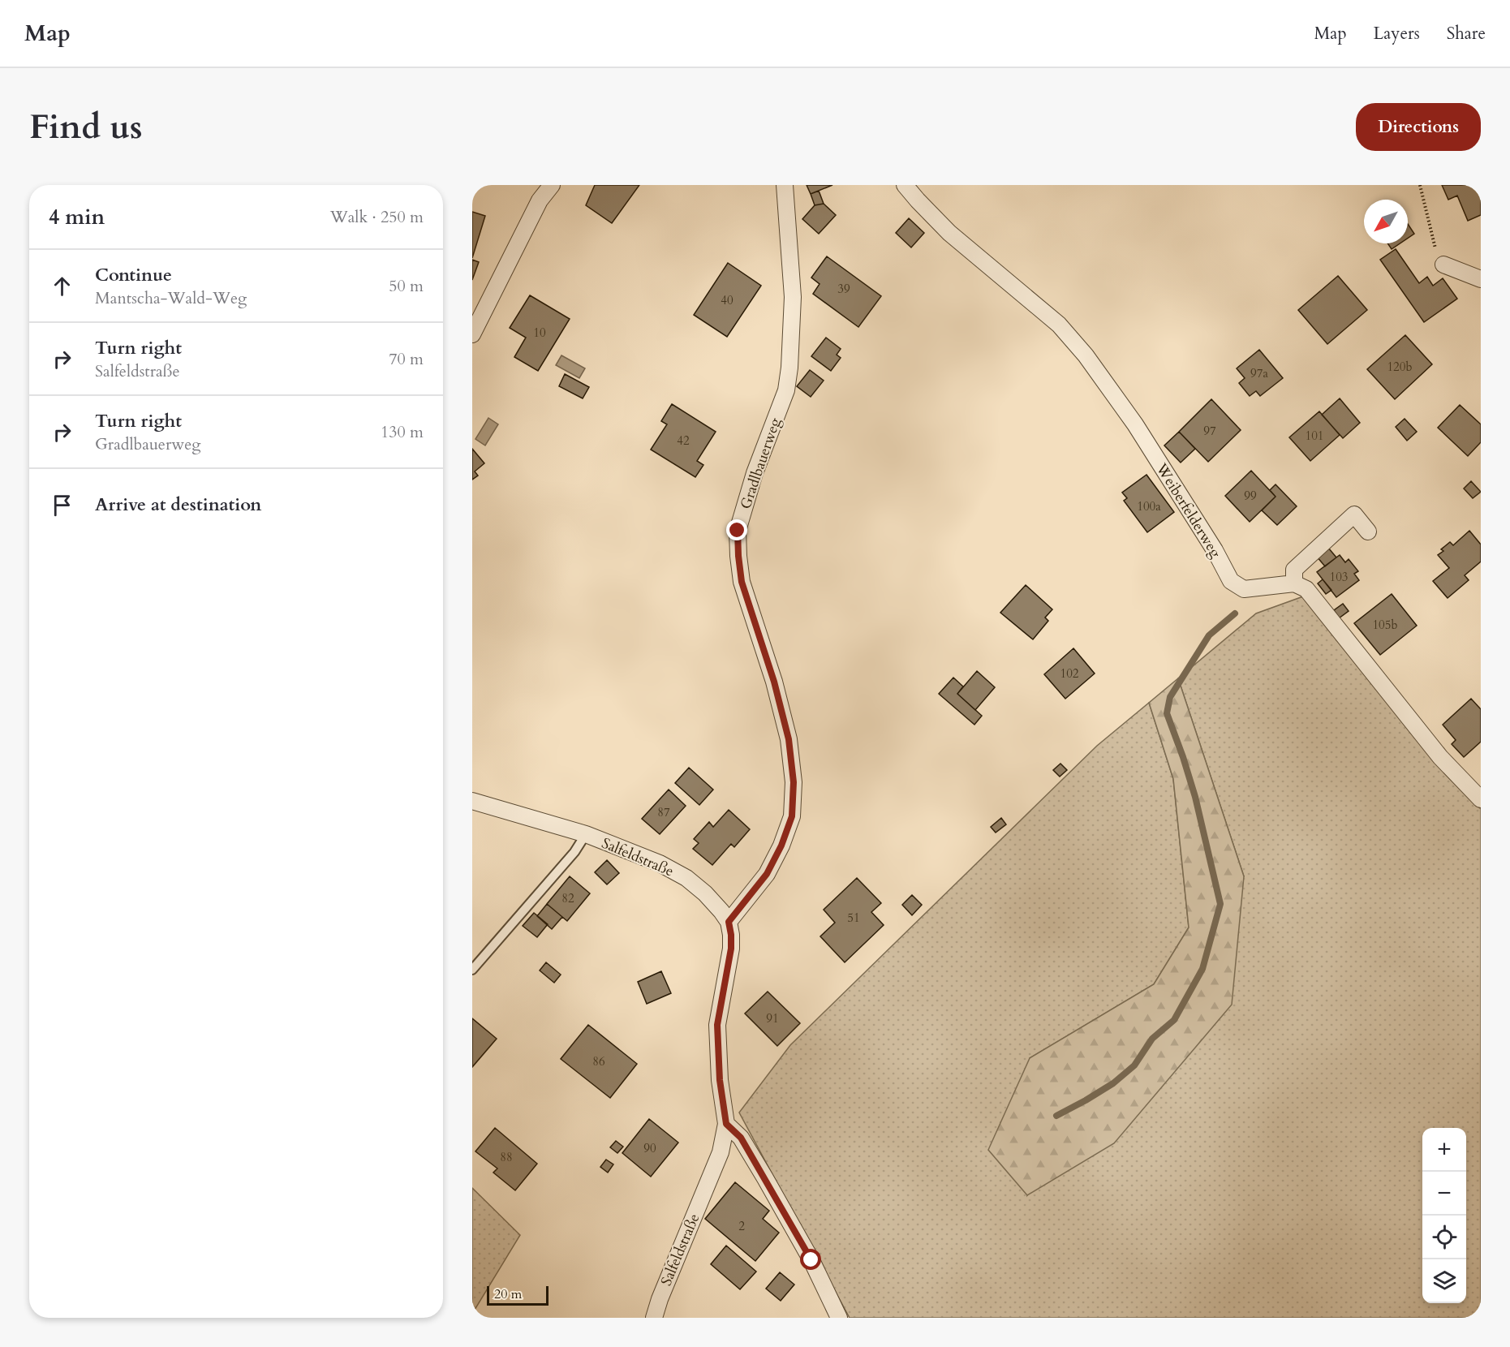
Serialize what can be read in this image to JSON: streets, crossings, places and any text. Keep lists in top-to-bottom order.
{
  "streets": {
    "street": ["Gradlbauerweg", "Weiberfelderweg", "Salfeldstraße"]
  },
  "crossings": [
    ["Gradlbauerweg", "Salfeldstraße"]
  ],
  "house_numbers": [
    "39",
    "40",
    "10",
    "120b",
    "97a",
    "97",
    "101",
    "42",
    "99",
    "100a",
    "103",
    "105b",
    "102",
    "87",
    "82",
    "51",
    "91",
    "86",
    "90",
    "88",
    "2"
  ],
  "scale_bar": "20 m",
  "north": "bottom left",
  "page": {
    "header": "Map",
    "nav": ["Map", "Layers", "Share"],
    "buttons": "Directions",
    "title": "Find us",
    "heading": ["4 min", "Walk · 250 m"],
    "list": [
      ["Continue", "Mantscha-Wald-Weg", "50 m"],
      ["Turn right", "Salfeldstraße", "70 m"],
      ["Turn right", "Gradlbauerweg", "130 m"],
      "Arrive at destination"
    ],
    "map_buttons": ["+", "−"],
    "scale": "20 m"
  }
}
